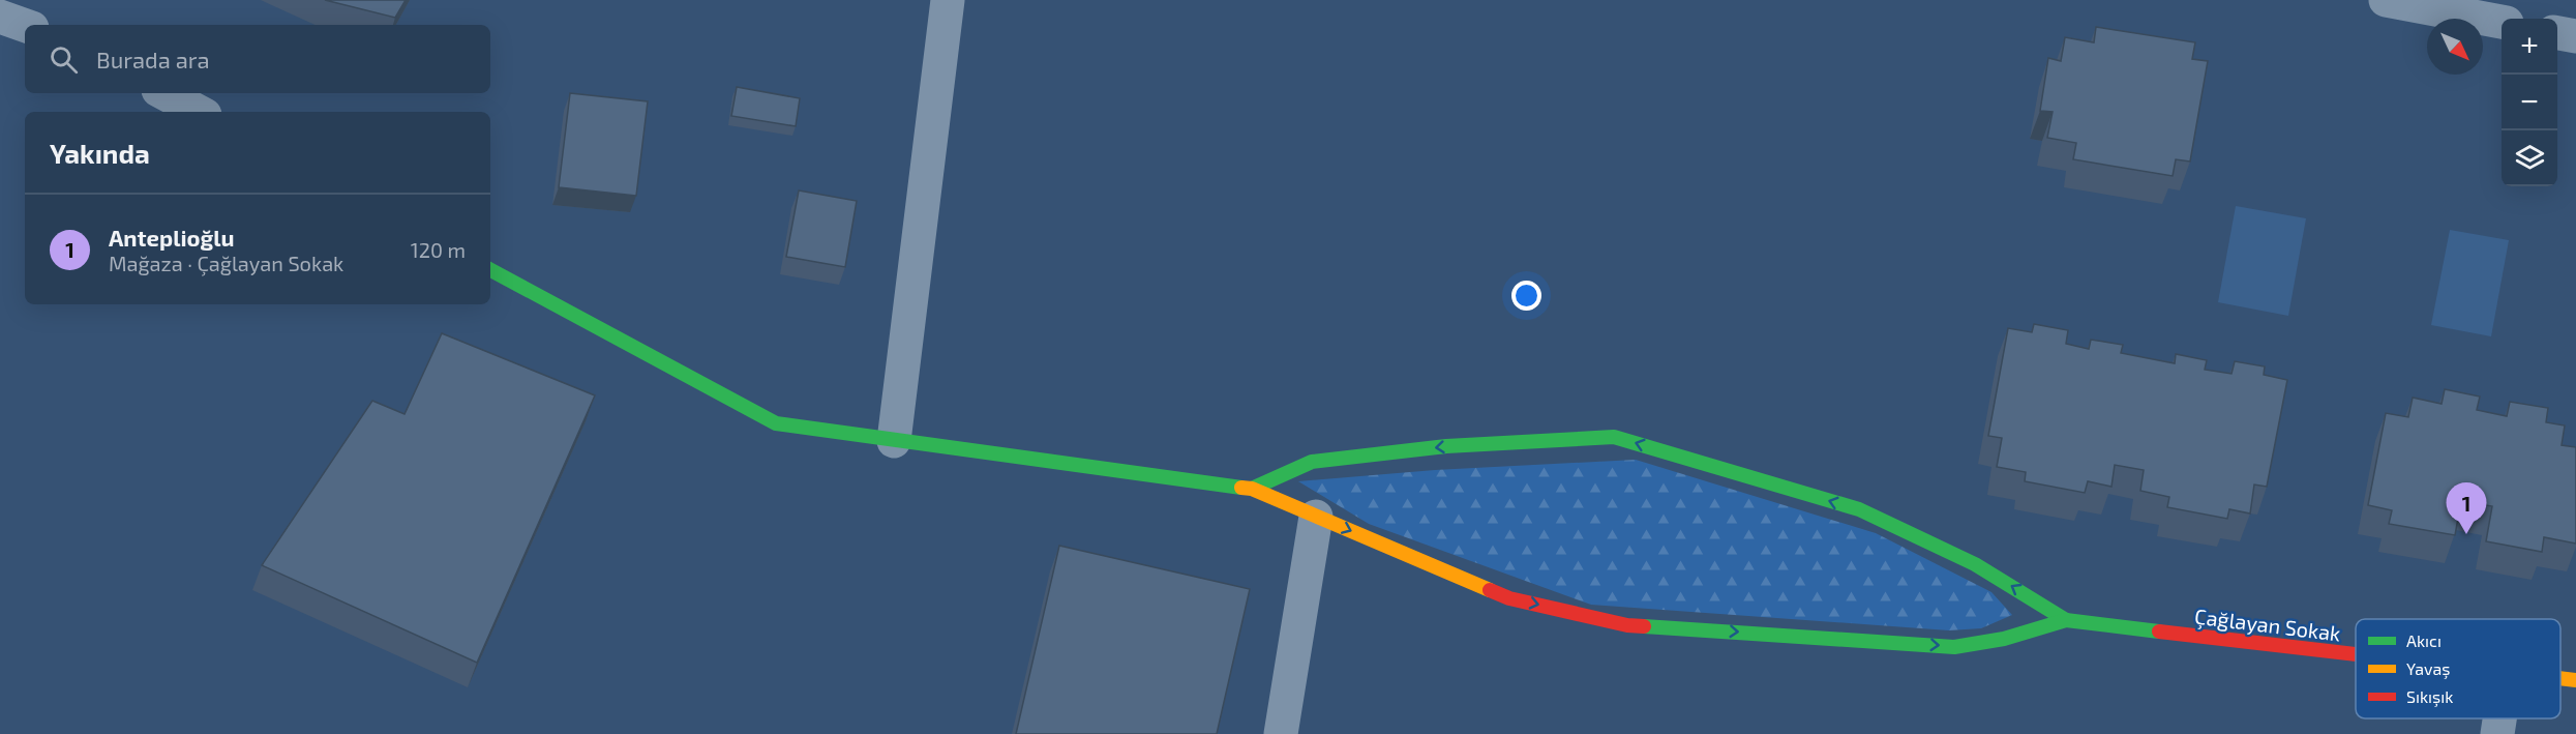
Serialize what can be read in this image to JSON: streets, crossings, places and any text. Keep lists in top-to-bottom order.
{
  "streets": {
    "street": ["Çağlayan Sokak"]
  },
  "legend": ["Akıcı", "Yavaş", "Sıkışık"],
  "north": "bottom right",
  "page": {
    "map_buttons": ["+", "−"],
    "search": "Burada ara",
    "heading": "Yakında",
    "list": [
      {
        "mark": "1",
        "name": "Anteplioğlu",
        "note": "Mağaza · Çağlayan Sokak",
        "value": "120 m"
      }
    ],
    "pins": "1"
  }
}
